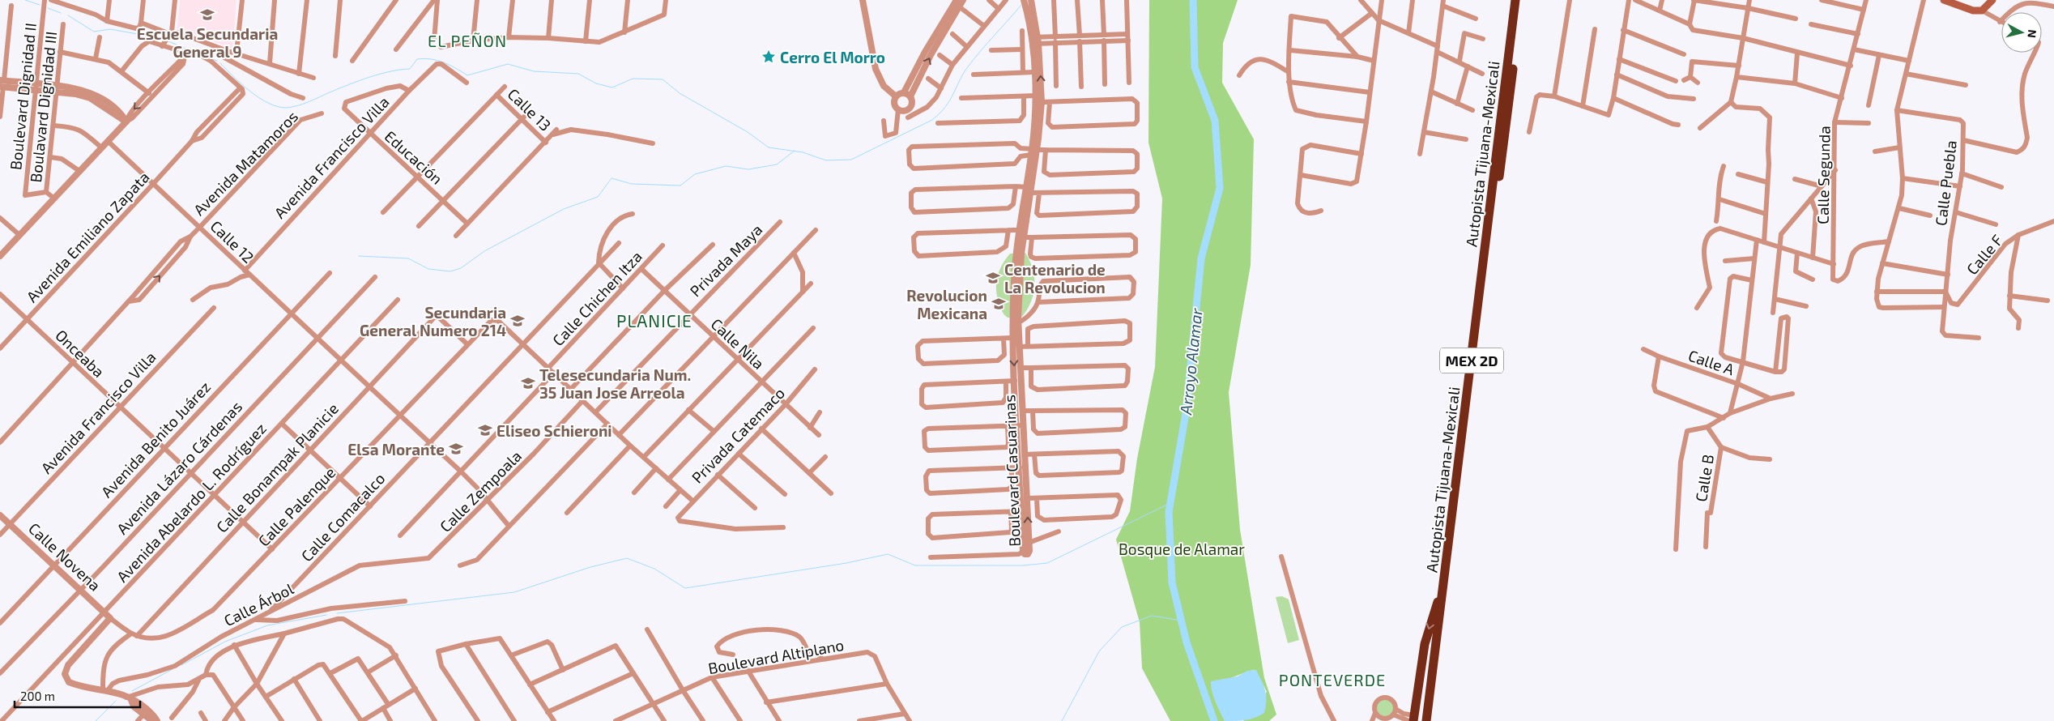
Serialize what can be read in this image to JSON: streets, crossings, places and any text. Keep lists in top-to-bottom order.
{
  "streets": {
    "highway": ["Autopista Tijuana-Mexicali", "MEX 2D"],
    "street": [
      "Boulevard Dignidad II",
      "Boulavard Dignidad III",
      "Calle 13",
      "Avenida Francisco Villa",
      "Educación",
      "Avenida Matamoros",
      "Calle Segunda",
      "Calle Puebla",
      "Avenida Emiliano Zapata",
      "Calle 12",
      "Calle F",
      "Privada Maya",
      "Calle Chichen Itza",
      "Calle Nila",
      "Onceaba",
      "Calle A",
      "Privada Catemaco",
      "Avenida Benito Juárez",
      "Avenida Lázaro Cárdenas",
      "Calle Bonampak Planicie",
      "Boulevard Casuarinas",
      "Calle B",
      "Calle Zempoala",
      "Avenida Abelardo L. Rodríguez",
      "Calle Palenque",
      "Calle Comacalco",
      "Calle Novena",
      "Calle Árbol",
      "Boulevard Altiplano"
    ]
  },
  "crossings": [
    ["Boulevard Dignidad II", "Boulavard Dignidad III"],
    ["Avenida Francisco Villa", "Educación"],
    ["Avenida Francisco Villa", "Calle 12"],
    ["Avenida Francisco Villa", "Onceaba"],
    ["Avenida Francisco Villa", "Calle Novena"],
    ["Avenida Matamoros", "Calle 12"],
    ["Avenida Matamoros", "Onceaba"],
    ["Calle Puebla", "Calle F"],
    ["Avenida Emiliano Zapata", "Calle 12"],
    ["Avenida Emiliano Zapata", "Onceaba"],
    ["Calle 12", "Avenida Benito Juárez"],
    ["Calle 12", "Avenida Lázaro Cárdenas"],
    ["Calle 12", "Calle Bonampak Planicie"],
    ["Calle 12", "Calle Zempoala"],
    ["Calle 12", "Avenida Abelardo L. Rodríguez"],
    ["Calle 12", "Calle Palenque"],
    ["Calle 12", "Calle Comacalco"],
    ["Privada Maya", "Calle Nila"],
    ["Calle Chichen Itza", "Calle Nila"],
    ["Calle Nila", "Privada Catemaco"],
    ["Onceaba", "Avenida Benito Juárez"],
    ["Onceaba", "Avenida Lázaro Cárdenas"],
    ["Onceaba", "Calle Bonampak Planicie"],
    ["Onceaba", "Avenida Abelardo L. Rodríguez"],
    ["Onceaba", "Calle Palenque"],
    ["Avenida Benito Juárez", "Calle Novena"],
    ["Avenida Lázaro Cárdenas", "Calle Novena"],
    ["Calle Bonampak Planicie", "Calle Palenque"],
    ["Calle Bonampak Planicie", "Calle Árbol"],
    ["Calle Zempoala", "Calle Árbol"],
    ["Avenida Abelardo L. Rodríguez", "Calle Novena"],
    ["Calle Palenque", "Calle Comacalco"],
    ["Calle Comacalco", "Calle Árbol"]
  ],
  "districts": ["EL PEÑON", "PLANICIE", "PONTEVERDE"],
  "water": ["Arroyo Alamar"],
  "parks": ["Bosque de Alamar"],
  "places": {
    "school or university": [
      "Escuela Secundaria General 9",
      "Centenario de La Revolucion",
      "Revolucion Mexicana",
      "Secundaria General Numero 214",
      "Telesecundaria Num. 35 Juan Jose Arreola",
      "Eliseo Schieroni",
      "Elsa Morante"
    ],
    "place": ["Cerro El Morro"]
  },
  "scale_bar": "200 m",
  "north": "right"
}
